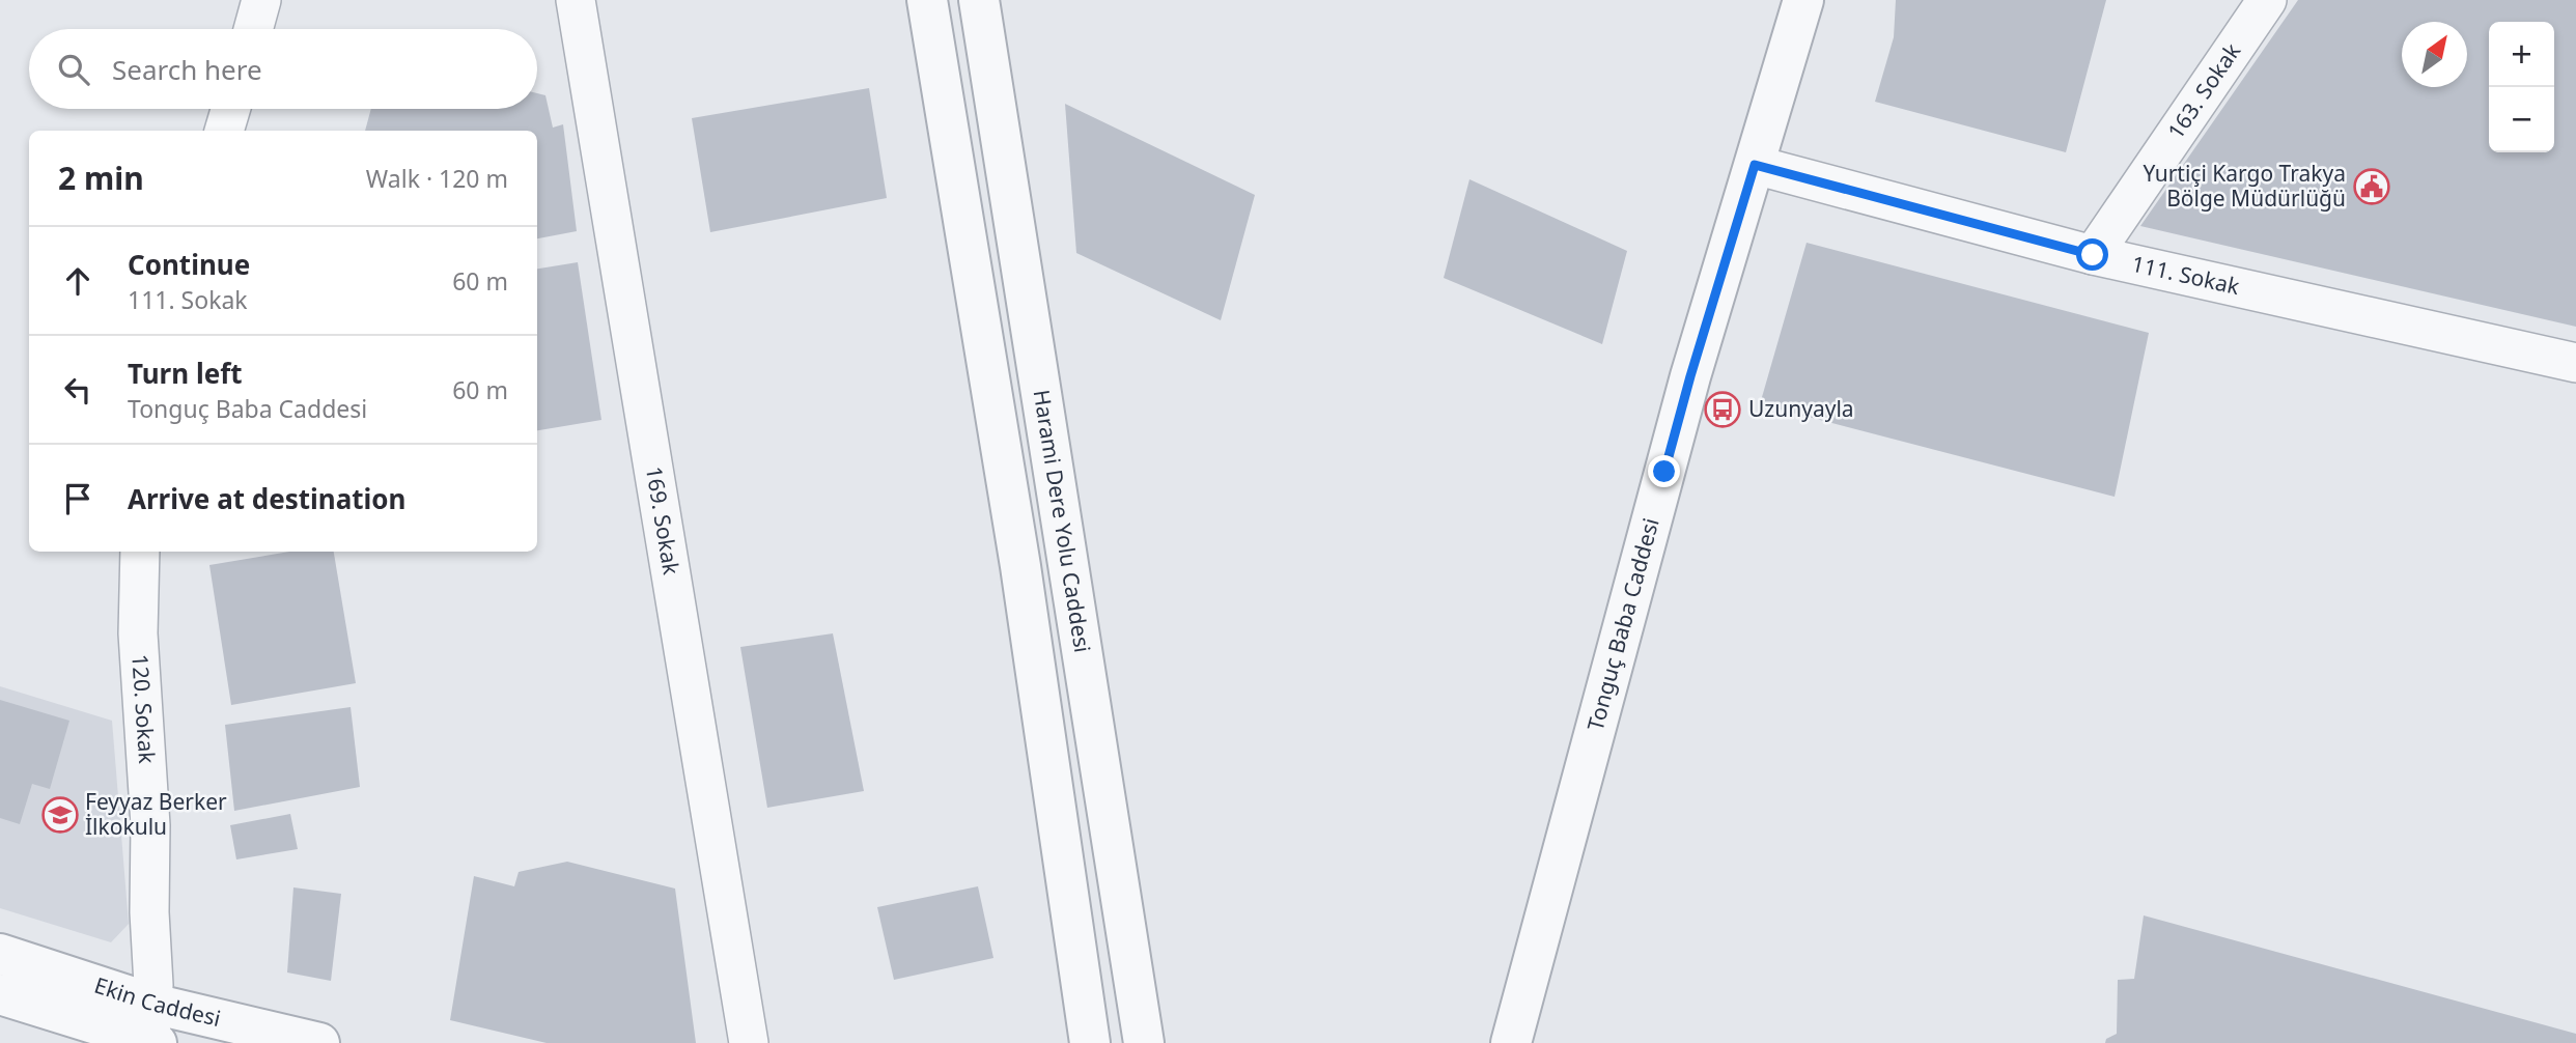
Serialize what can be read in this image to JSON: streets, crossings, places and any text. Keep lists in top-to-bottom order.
{
  "streets": {
    "street": [
      "163. Sokak",
      "111. Sokak",
      "169. Sokak",
      "Harami Dere Yolu Caddesi",
      "Tonguç Baba Caddesi",
      "120. Sokak",
      "Ekin Caddesi"
    ]
  },
  "crossings": [
    ["163. Sokak", "111. Sokak"],
    ["111. Sokak", "Tonguç Baba Caddesi"],
    ["120. Sokak", "Ekin Caddesi"]
  ],
  "places": {
    "public building": ["Yurtiçi Kargo Trakya Bölge Müdürlüğü"],
    "bus stop": ["Uzunyayla"],
    "school or university": ["Feyyaz Berker İlkokulu"]
  },
  "north": "top right",
  "page": {
    "map_buttons": ["+", "−"],
    "search": "Search here",
    "heading": ["2 min", "Walk · 120 m"],
    "list": [
      ["Continue", "111. Sokak", "60 m"],
      ["Turn left", "Tonguç Baba Caddesi", "60 m"],
      "Arrive at destination"
    ]
  }
}
